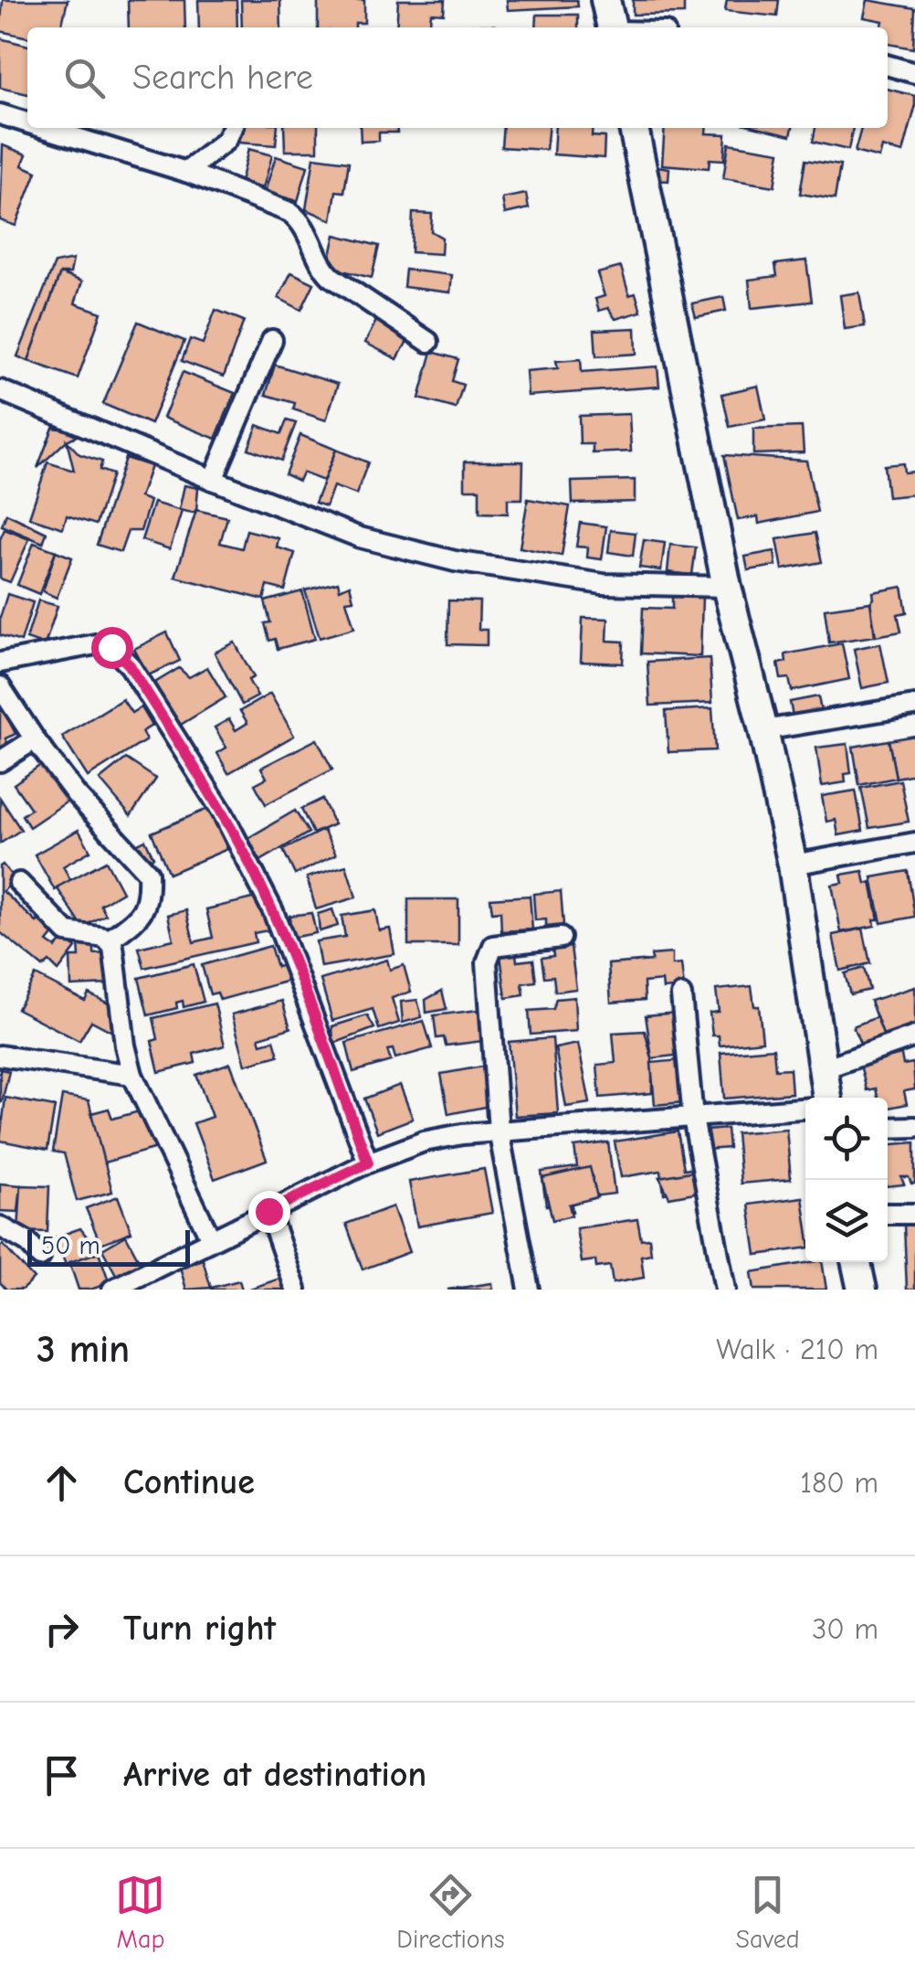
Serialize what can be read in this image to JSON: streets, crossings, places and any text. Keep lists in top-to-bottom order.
{
  "scale_bar": "50 m",
  "page": {
    "search": "Search here",
    "scale": "50 m",
    "heading": ["3 min", "Walk · 210 m"],
    "list": [
      ["Continue", "180 m"],
      ["Turn right", "30 m"],
      "Arrive at destination"
    ],
    "nav": ["Map", "Directions", "Saved"]
  }
}
